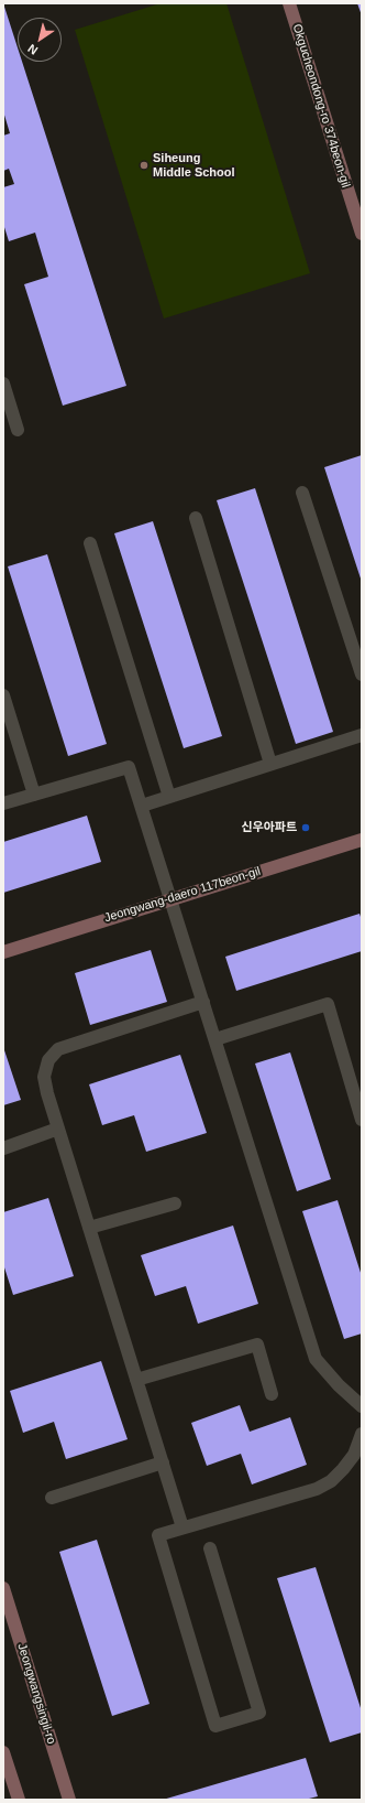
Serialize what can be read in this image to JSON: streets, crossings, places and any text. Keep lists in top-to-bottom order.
{
  "streets": {
    "street": ["Okgucheondong-ro 374beon-gil", "Jeongwang-daero 117beon-gil", "Jeongwangsingil-ro"]
  },
  "places": ["Siheung Middle School", "신우아파트"],
  "north": "bottom left"
}
